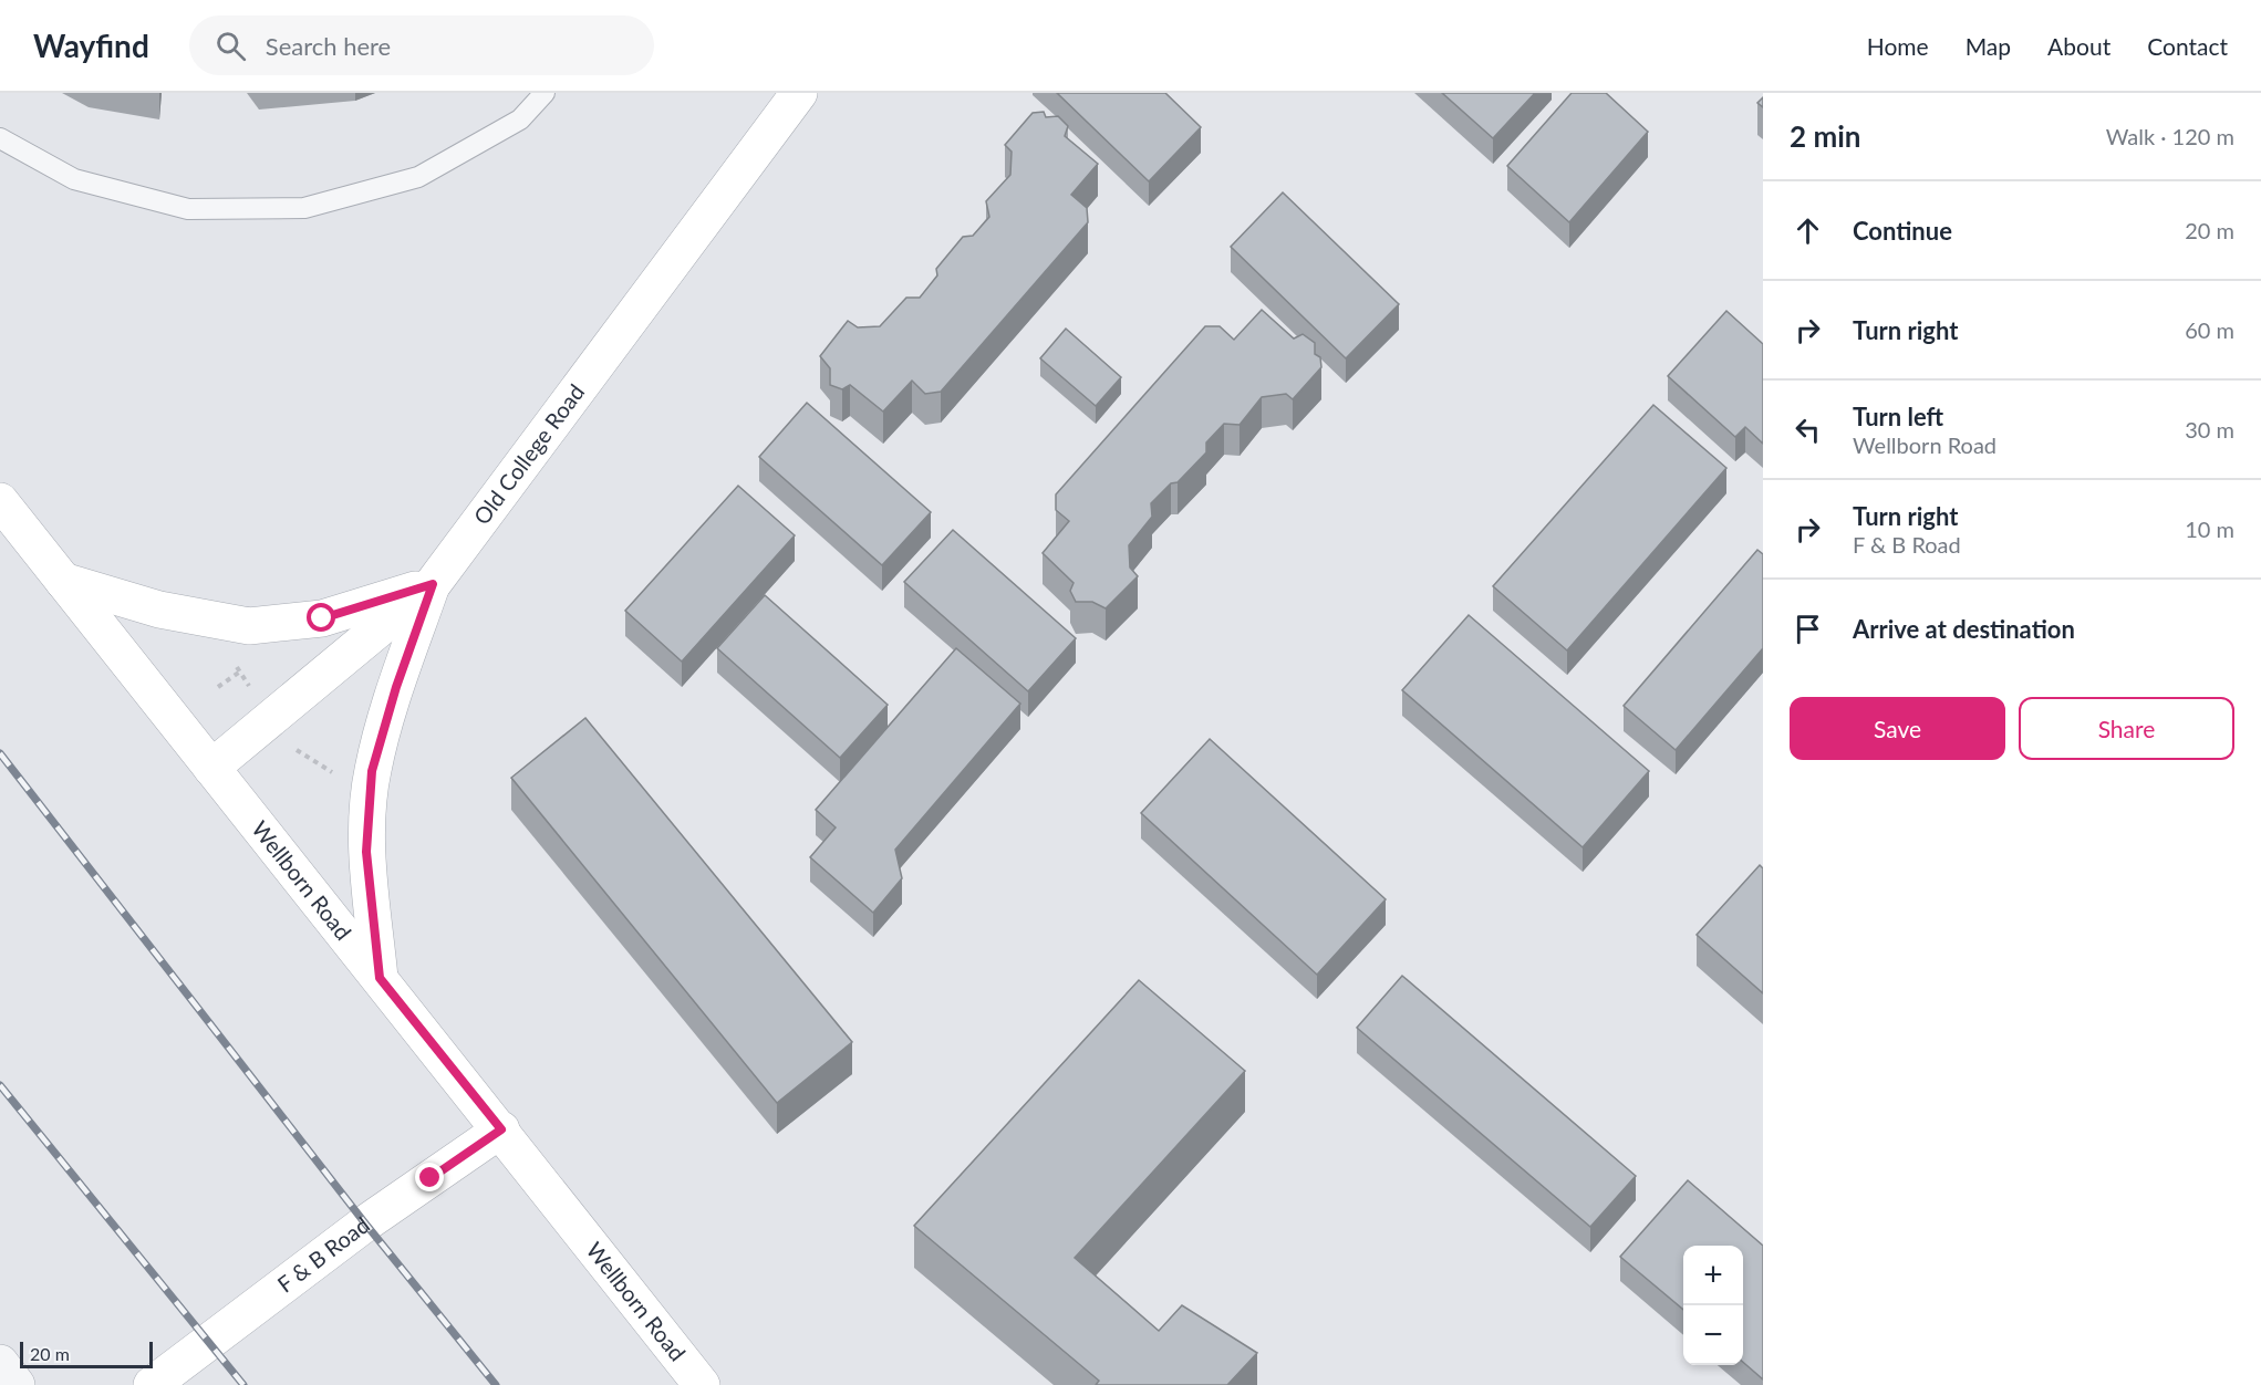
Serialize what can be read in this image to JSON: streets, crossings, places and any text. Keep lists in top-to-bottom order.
{
  "streets": {
    "main road": ["Old College Road", "Wellborn Road", "F & B Road"]
  },
  "crossings": [
    ["Old College Road", "Wellborn Road"],
    ["Wellborn Road", "F & B Road"]
  ],
  "scale_bar": "20 m",
  "page": {
    "header": "Wayfind",
    "search": "Search here",
    "nav": [
      "Home",
      "Map",
      "About",
      "Contact"
    ],
    "heading": ["2 min", "Walk · 120 m"],
    "list": [
      ["Continue", "20 m"],
      ["Turn right", "60 m"],
      ["Turn left", "Wellborn Road", "30 m"],
      ["Turn right", "F & B Road", "10 m"],
      "Arrive at destination"
    ],
    "buttons": ["Save", "Share"],
    "map_buttons": ["+", "−"],
    "scale": "20 m"
  }
}
